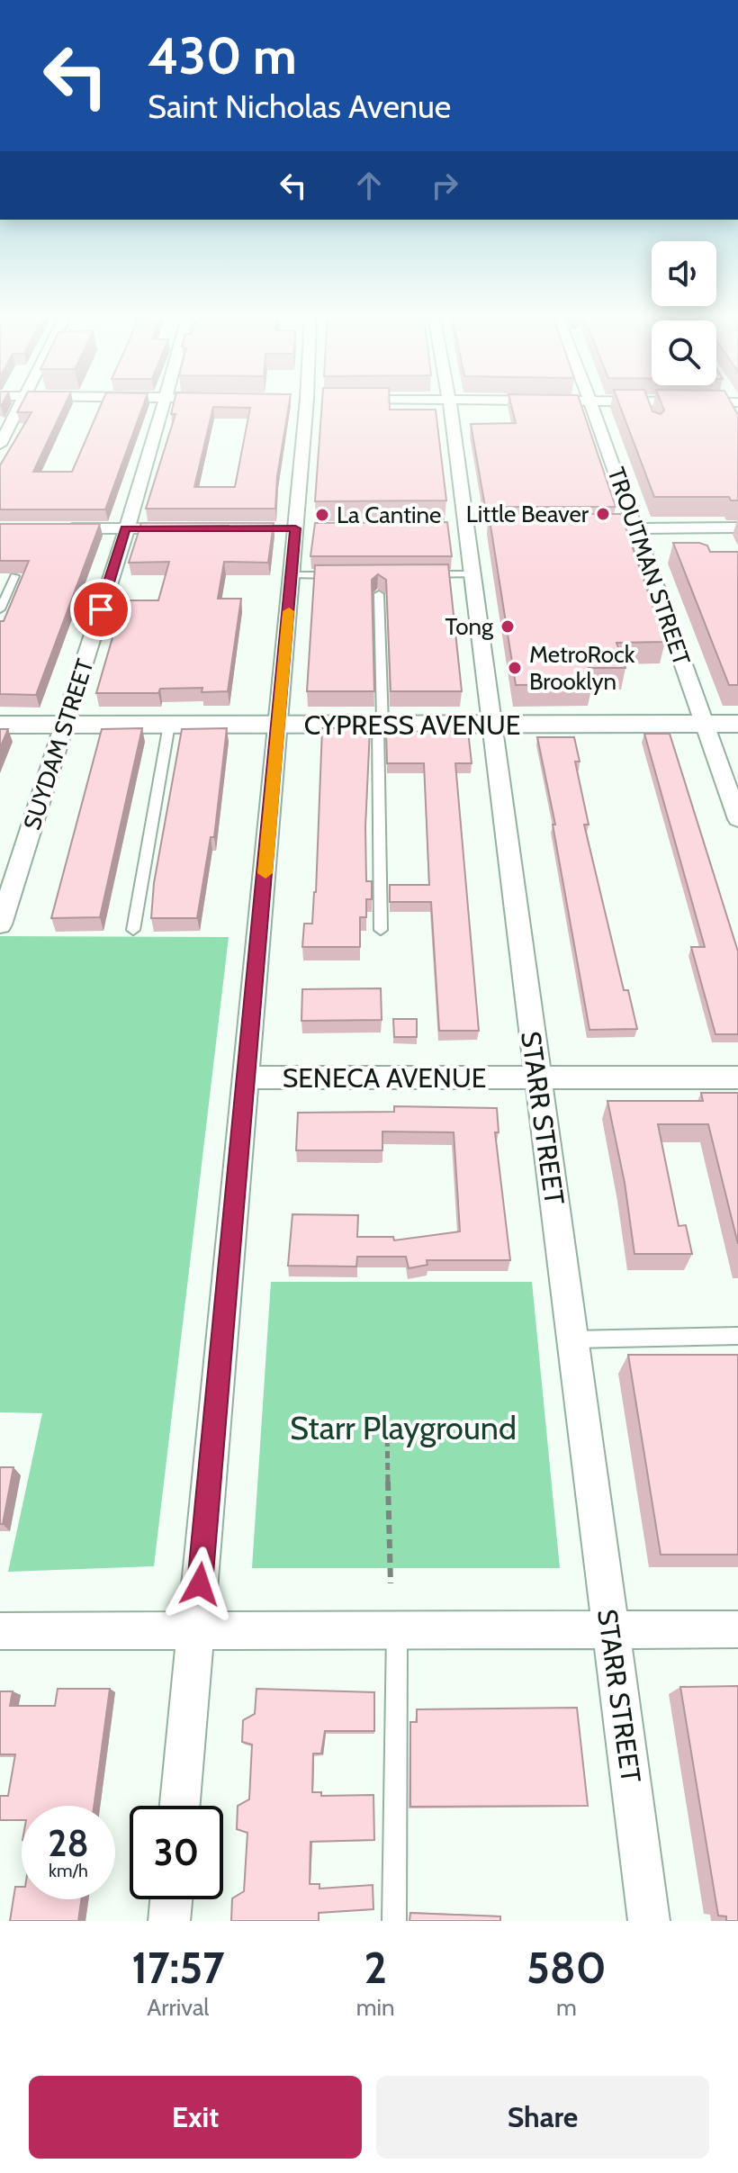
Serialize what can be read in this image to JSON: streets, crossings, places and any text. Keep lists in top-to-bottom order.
{
  "streets": {
    "main road": ["CYPRESS AVENUE"],
    "street": [
      "TROUTMAN STREET",
      "SUYDAM STREET",
      "SENECA AVENUE",
      "STARR STREET"
    ]
  },
  "crossings": [
    ["TROUTMAN STREET", "CYPRESS AVENUE"],
    ["CYPRESS AVENUE", "SUYDAM STREET"],
    ["CYPRESS AVENUE", "STARR STREET"],
    ["SENECA AVENUE", "STARR STREET"]
  ],
  "parks": ["Starr Playground"],
  "places": [
    "Little Beaver",
    "La Cantine",
    "Tong",
    "MetroRock Brooklyn"
  ],
  "page": {
    "turn": ["430 m", "Saint Nicholas Avenue"],
    "speed": "28 km/h",
    "limit": "30",
    "eta": [
      "17:57",
      "Arrival",
      "2",
      "min",
      "580",
      "m"
    ],
    "buttons": ["Exit", "Share"]
  }
}
